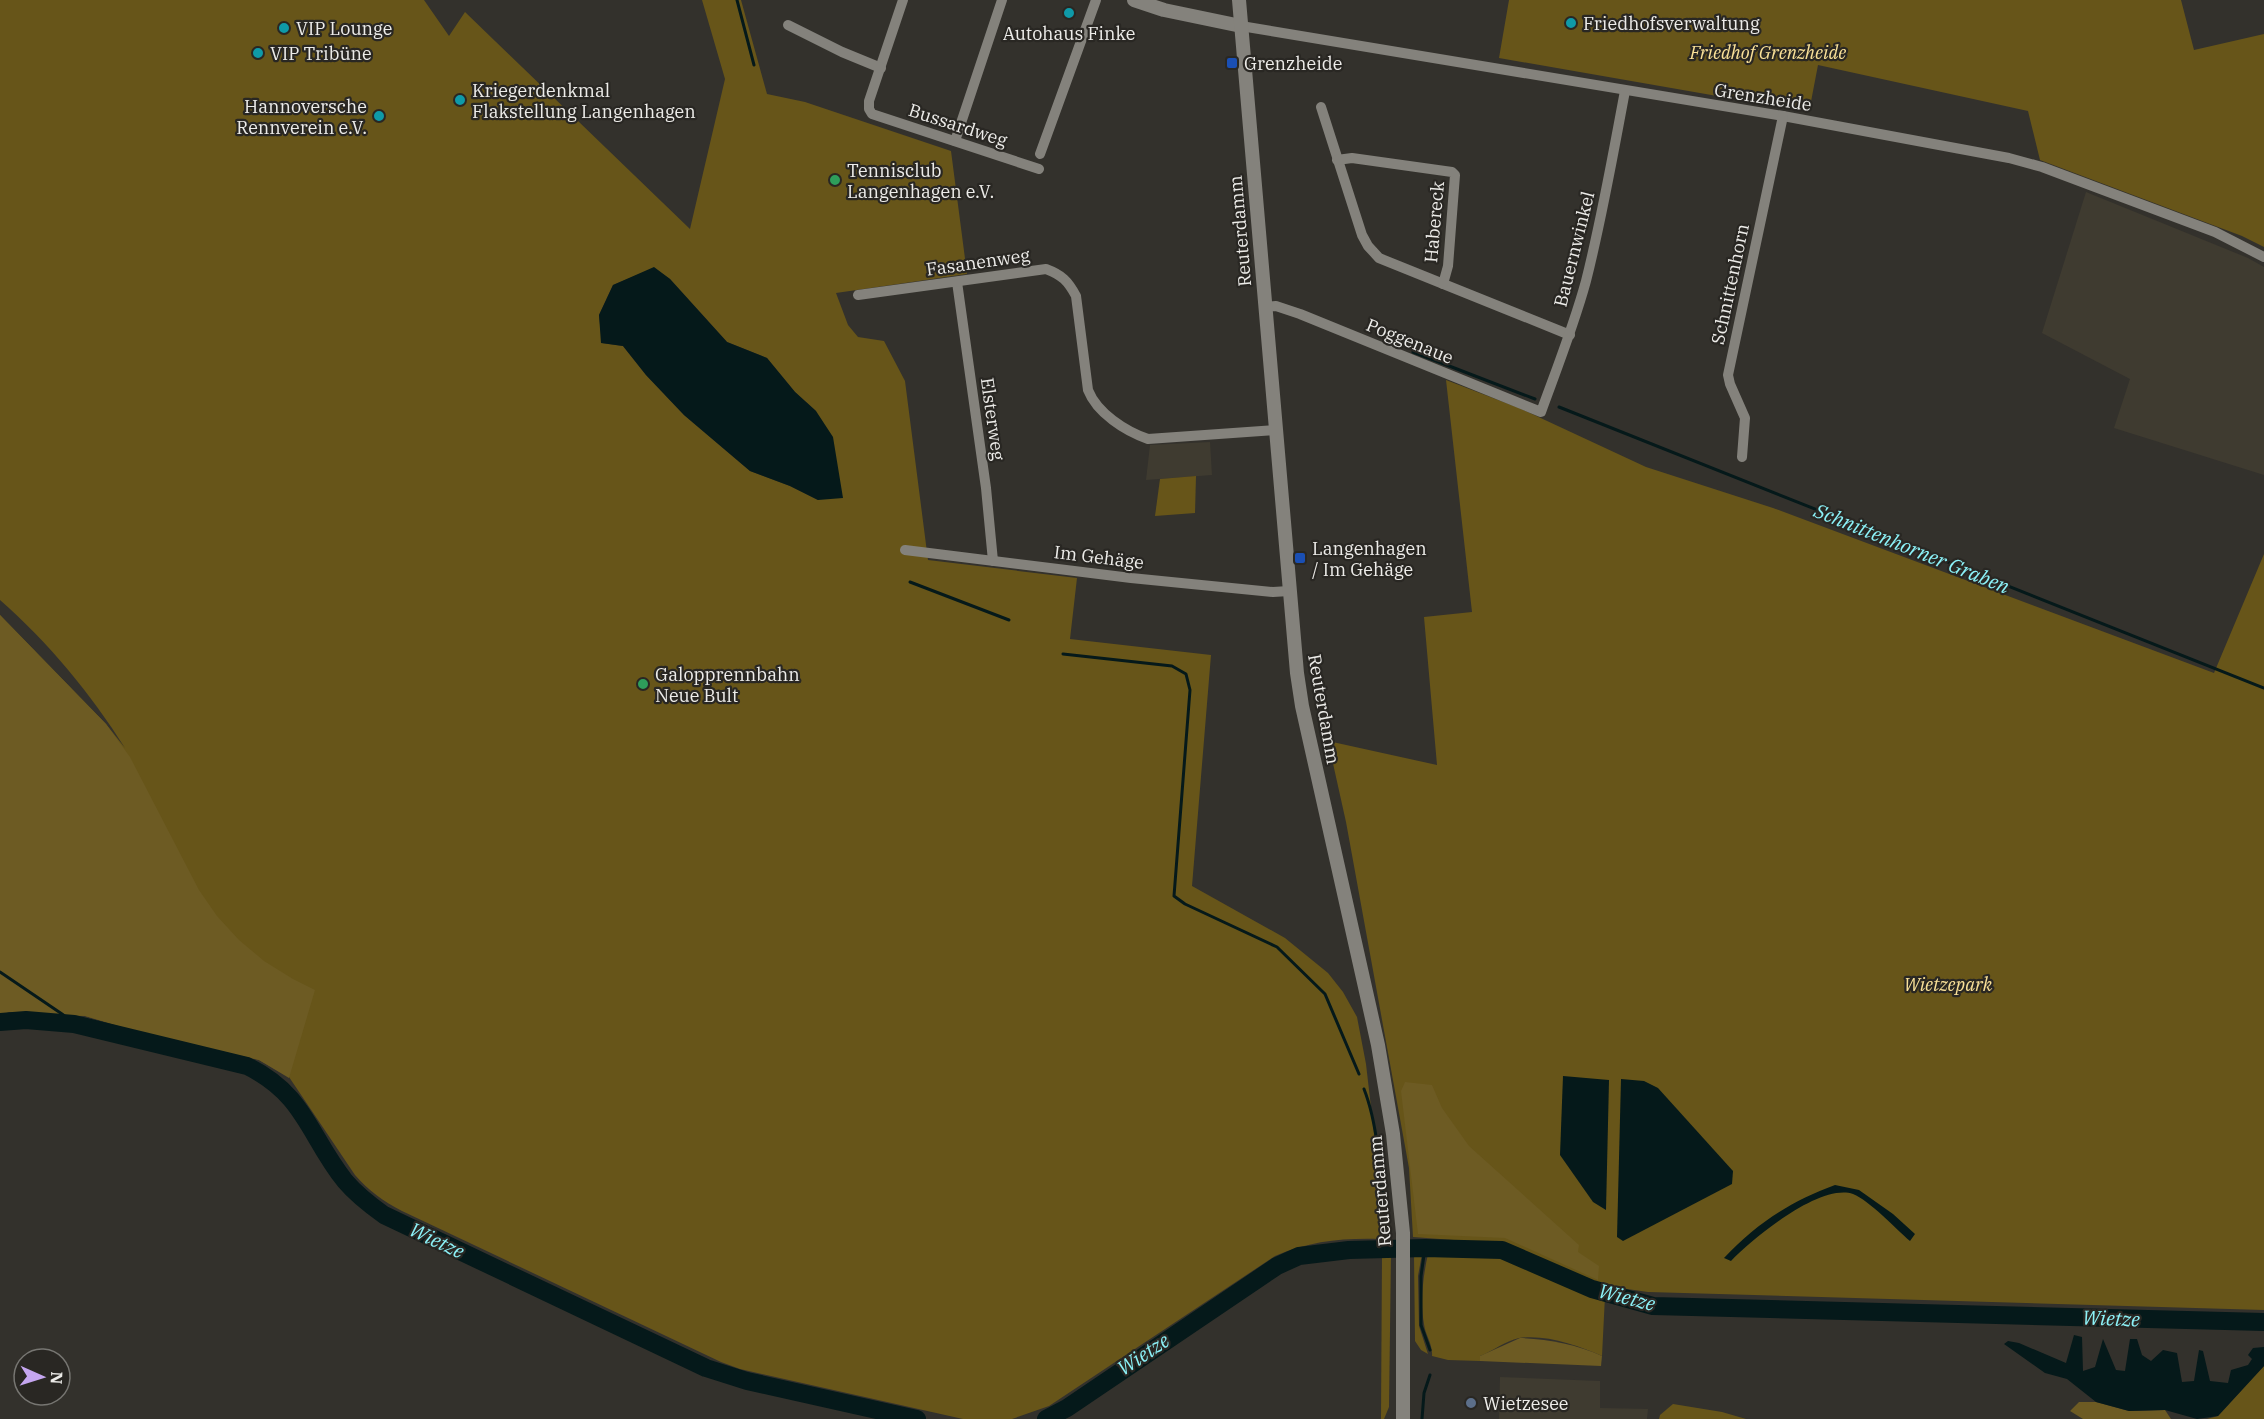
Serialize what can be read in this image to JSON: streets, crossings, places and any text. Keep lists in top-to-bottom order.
{
  "streets": {
    "street": [
      "Grenzheide",
      "Bussardweg",
      "Habereck",
      "Reuterdamm",
      "Bauernwinkel",
      "Fasanenweg",
      "Schnittenhorn",
      "Poggenaue",
      "Elsterweg",
      "Im Gehäge"
    ]
  },
  "crossings": [
    ["Grenzheide", "Reuterdamm"],
    ["Grenzheide", "Bauernwinkel"],
    ["Grenzheide", "Schnittenhorn"],
    ["Habereck", "Bauernwinkel"],
    ["Reuterdamm", "Fasanenweg"],
    ["Reuterdamm", "Poggenaue"],
    ["Reuterdamm", "Im Gehäge"],
    ["Bauernwinkel", "Poggenaue"],
    ["Fasanenweg", "Elsterweg"],
    ["Elsterweg", "Im Gehäge"]
  ],
  "water": ["Schnittenhorner Graben", "Wietze"],
  "parks": ["Friedhof Grenzheide", "Wietzepark"],
  "places": {
    "other": [
      "Autohaus Finke",
      "Friedhofsverwaltung",
      "VIP Lounge",
      "VIP Tribüne",
      "Kriegerdenkmal Flakstellung Langenhagen",
      "Hannoversche Rennverein e.V.",
      "Tennisclub Langenhagen e.V.",
      "Galopprennbahn Neue Bult",
      "Wietzesee"
    ],
    "transit": ["Grenzheide", "Langenhagen / Im Gehäge"]
  },
  "north": "right"
}
